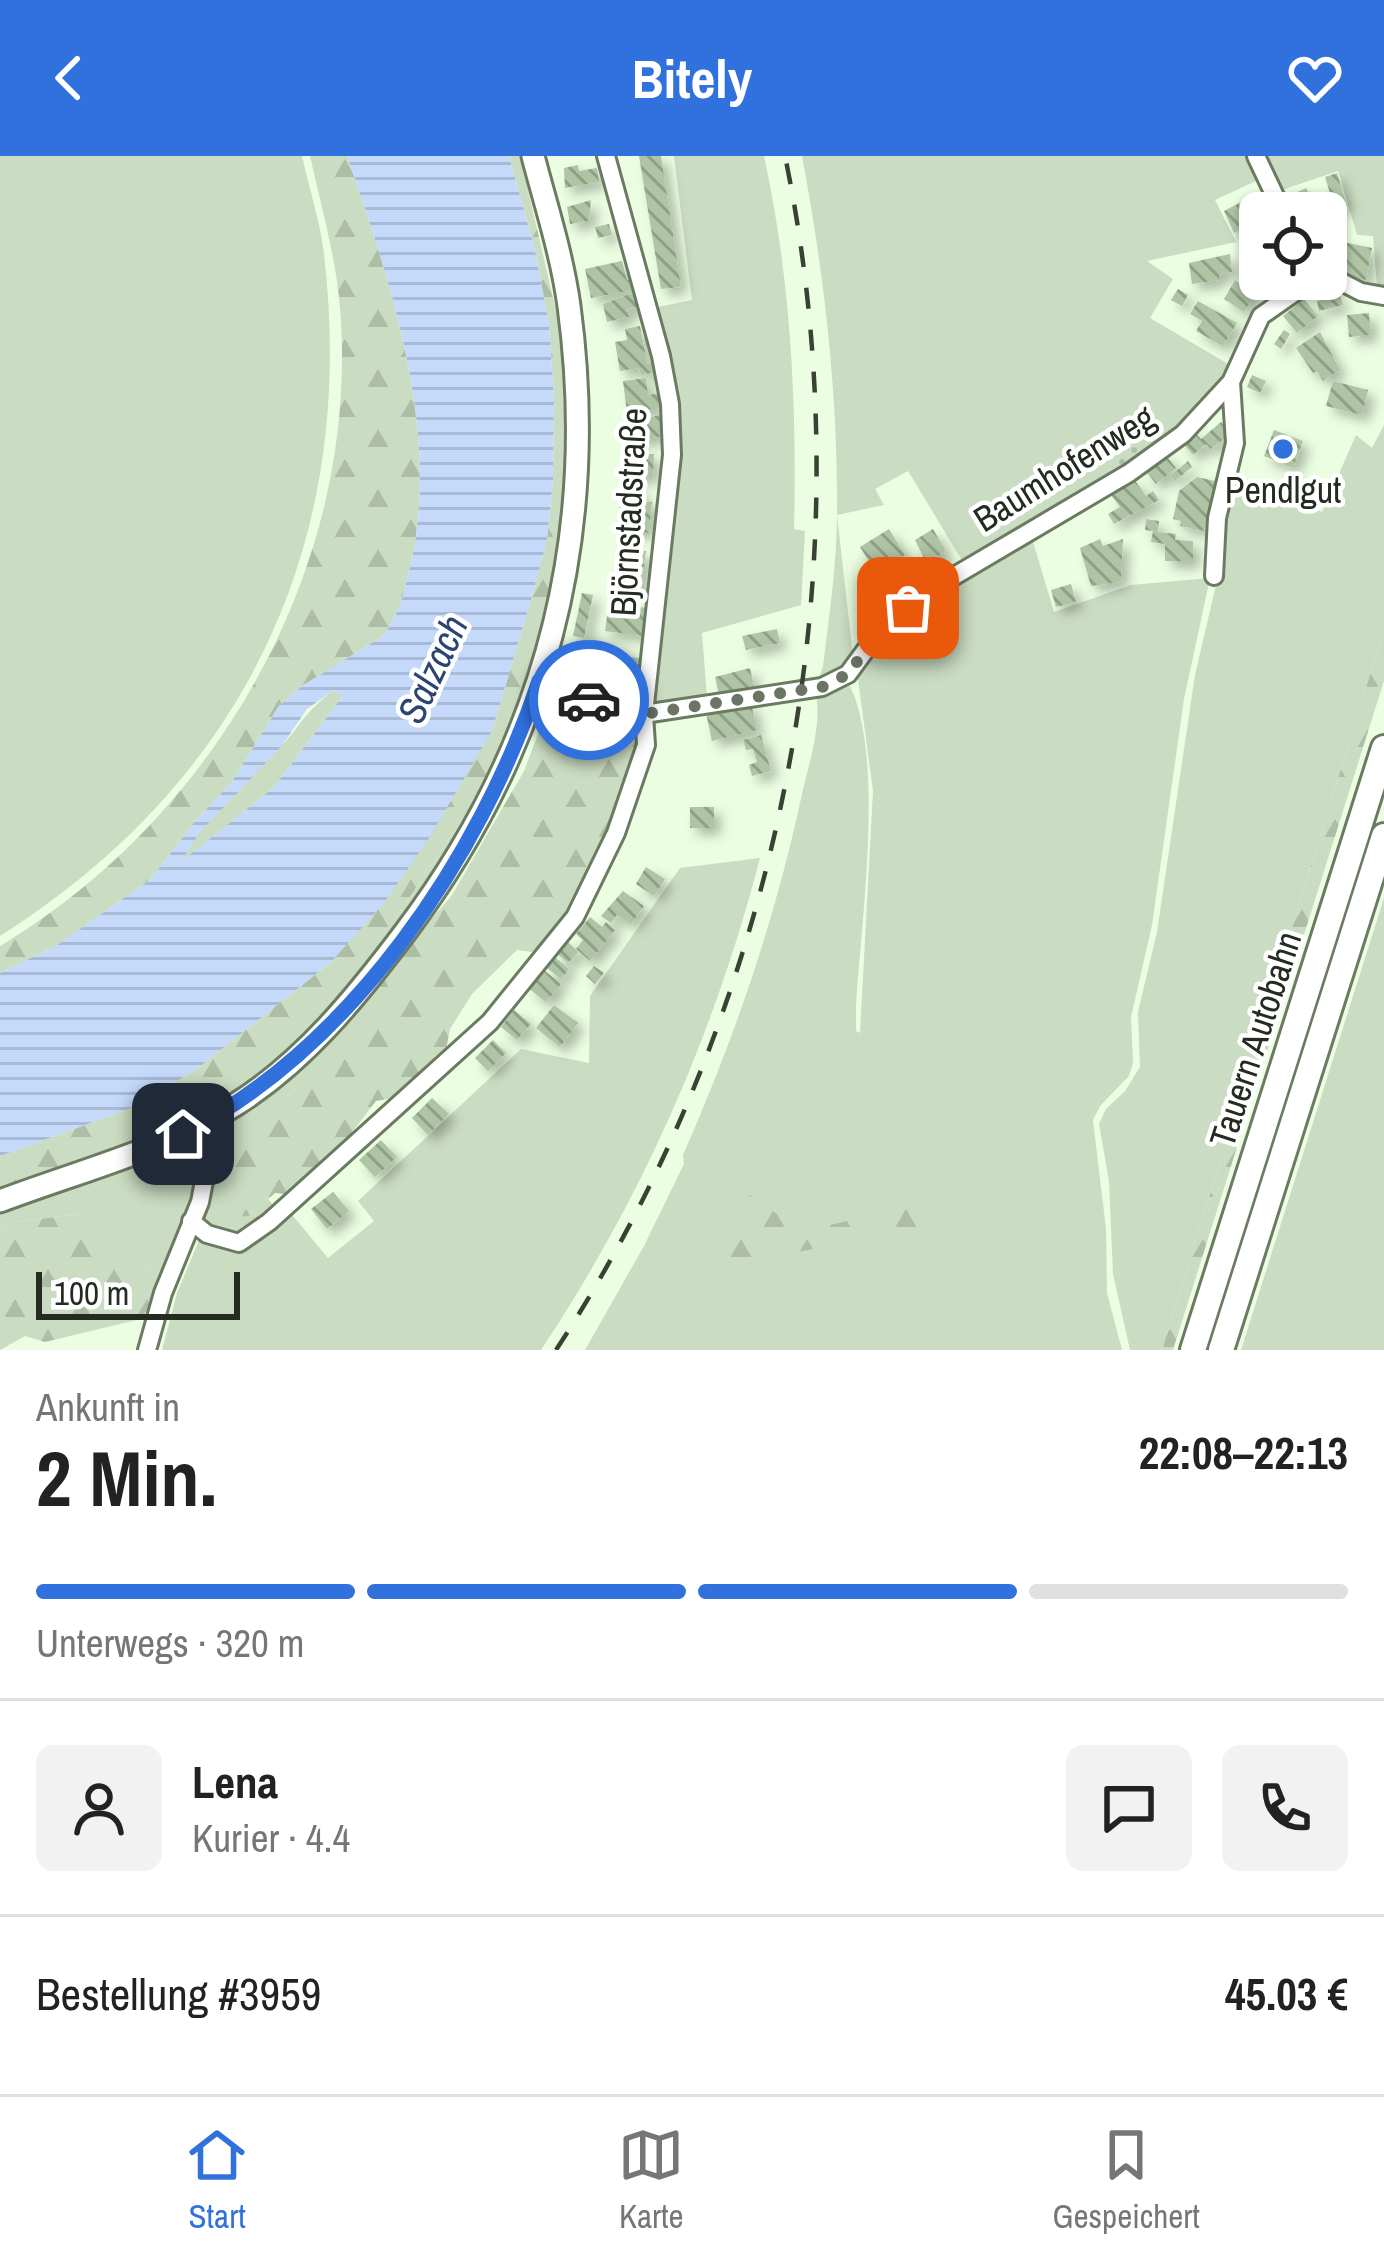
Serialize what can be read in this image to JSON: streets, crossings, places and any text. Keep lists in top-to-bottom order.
{
  "streets": {
    "highway": ["Tauern Autobahn"],
    "street": ["Baumhofenweg", "Björnstadstraße"]
  },
  "crossings": [
    ["Baumhofenweg", "Björnstadstraße"]
  ],
  "water": ["Salzach"],
  "places": ["Pendlgut"],
  "scale_bar": "100 m",
  "page": {
    "header": "Bitely",
    "scale": "100 m",
    "heading": ["2 Min.", "Ankunft in", "22:08–22:13"],
    "panel": [
      "Lena",
      "Kurier · 4.4",
      "Bestellung #3959",
      "45.03 €"
    ],
    "bar": "Unterwegs · 320 m",
    "tabs": ["Start", "Karte", "Gespeichert"]
  }
}
